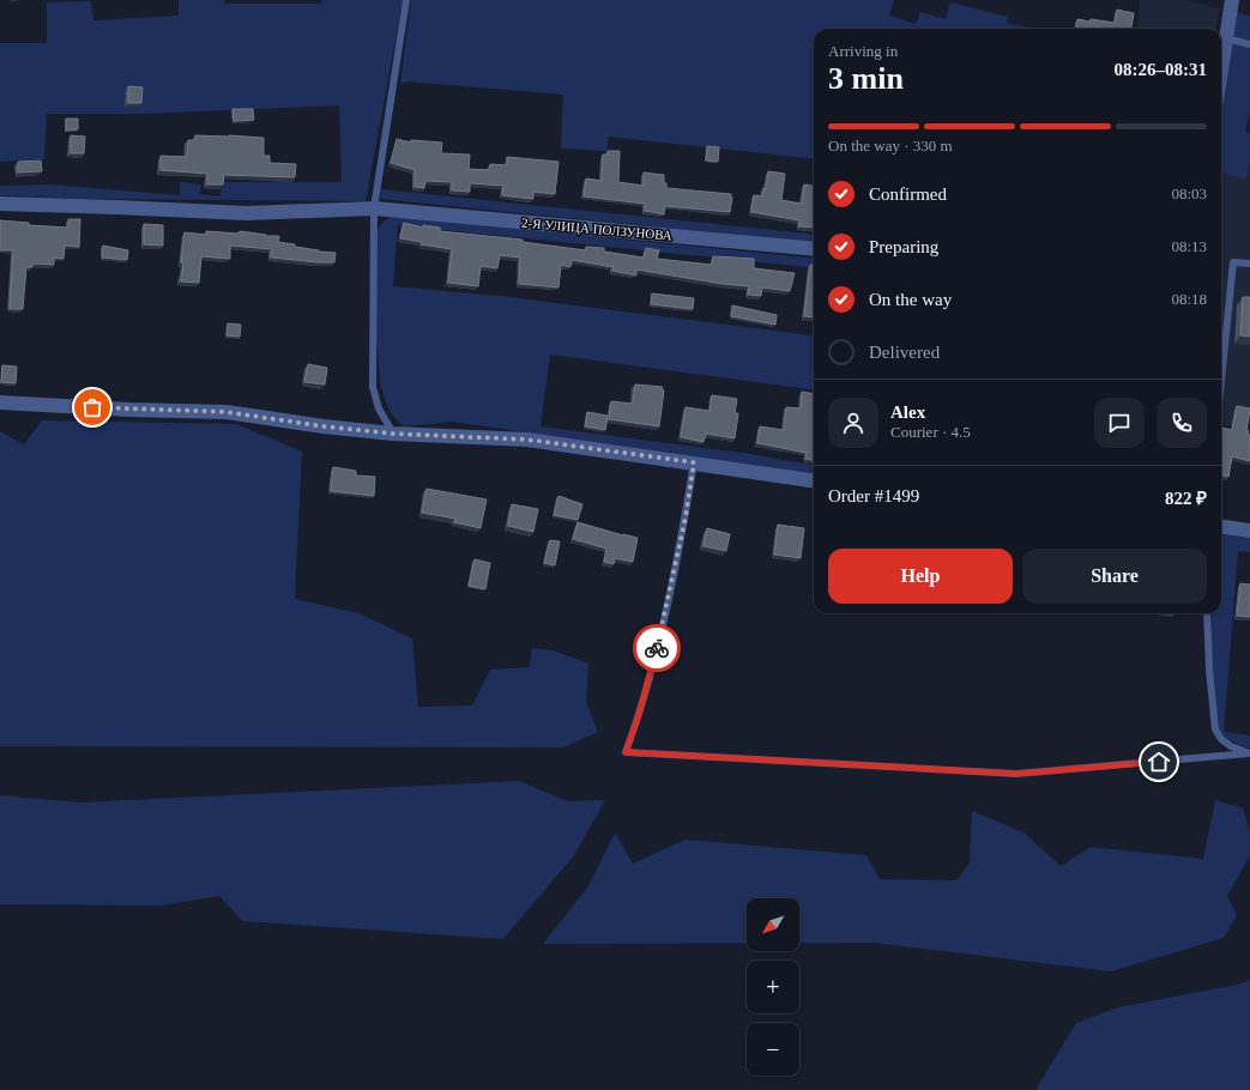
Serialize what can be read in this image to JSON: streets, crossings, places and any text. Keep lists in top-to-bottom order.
{
  "streets": {
    "street": ["2-Я УЛИЦА ПОЛЗУНОВА"]
  },
  "north": "bottom left",
  "page": {
    "heading": ["3 min", "Arriving in", "08:26–08:31"],
    "panel": [
      "Alex",
      "Courier · 4.5",
      "Order #1499",
      "822 ₽"
    ],
    "bar": "On the way · 330 m",
    "list": [
      ["Confirmed", "08:03"],
      ["Preparing", "08:13"],
      ["On the way", "08:18"],
      "Delivered"
    ],
    "buttons": ["Help", "Share"],
    "map_buttons": ["+", "−"]
  }
}
